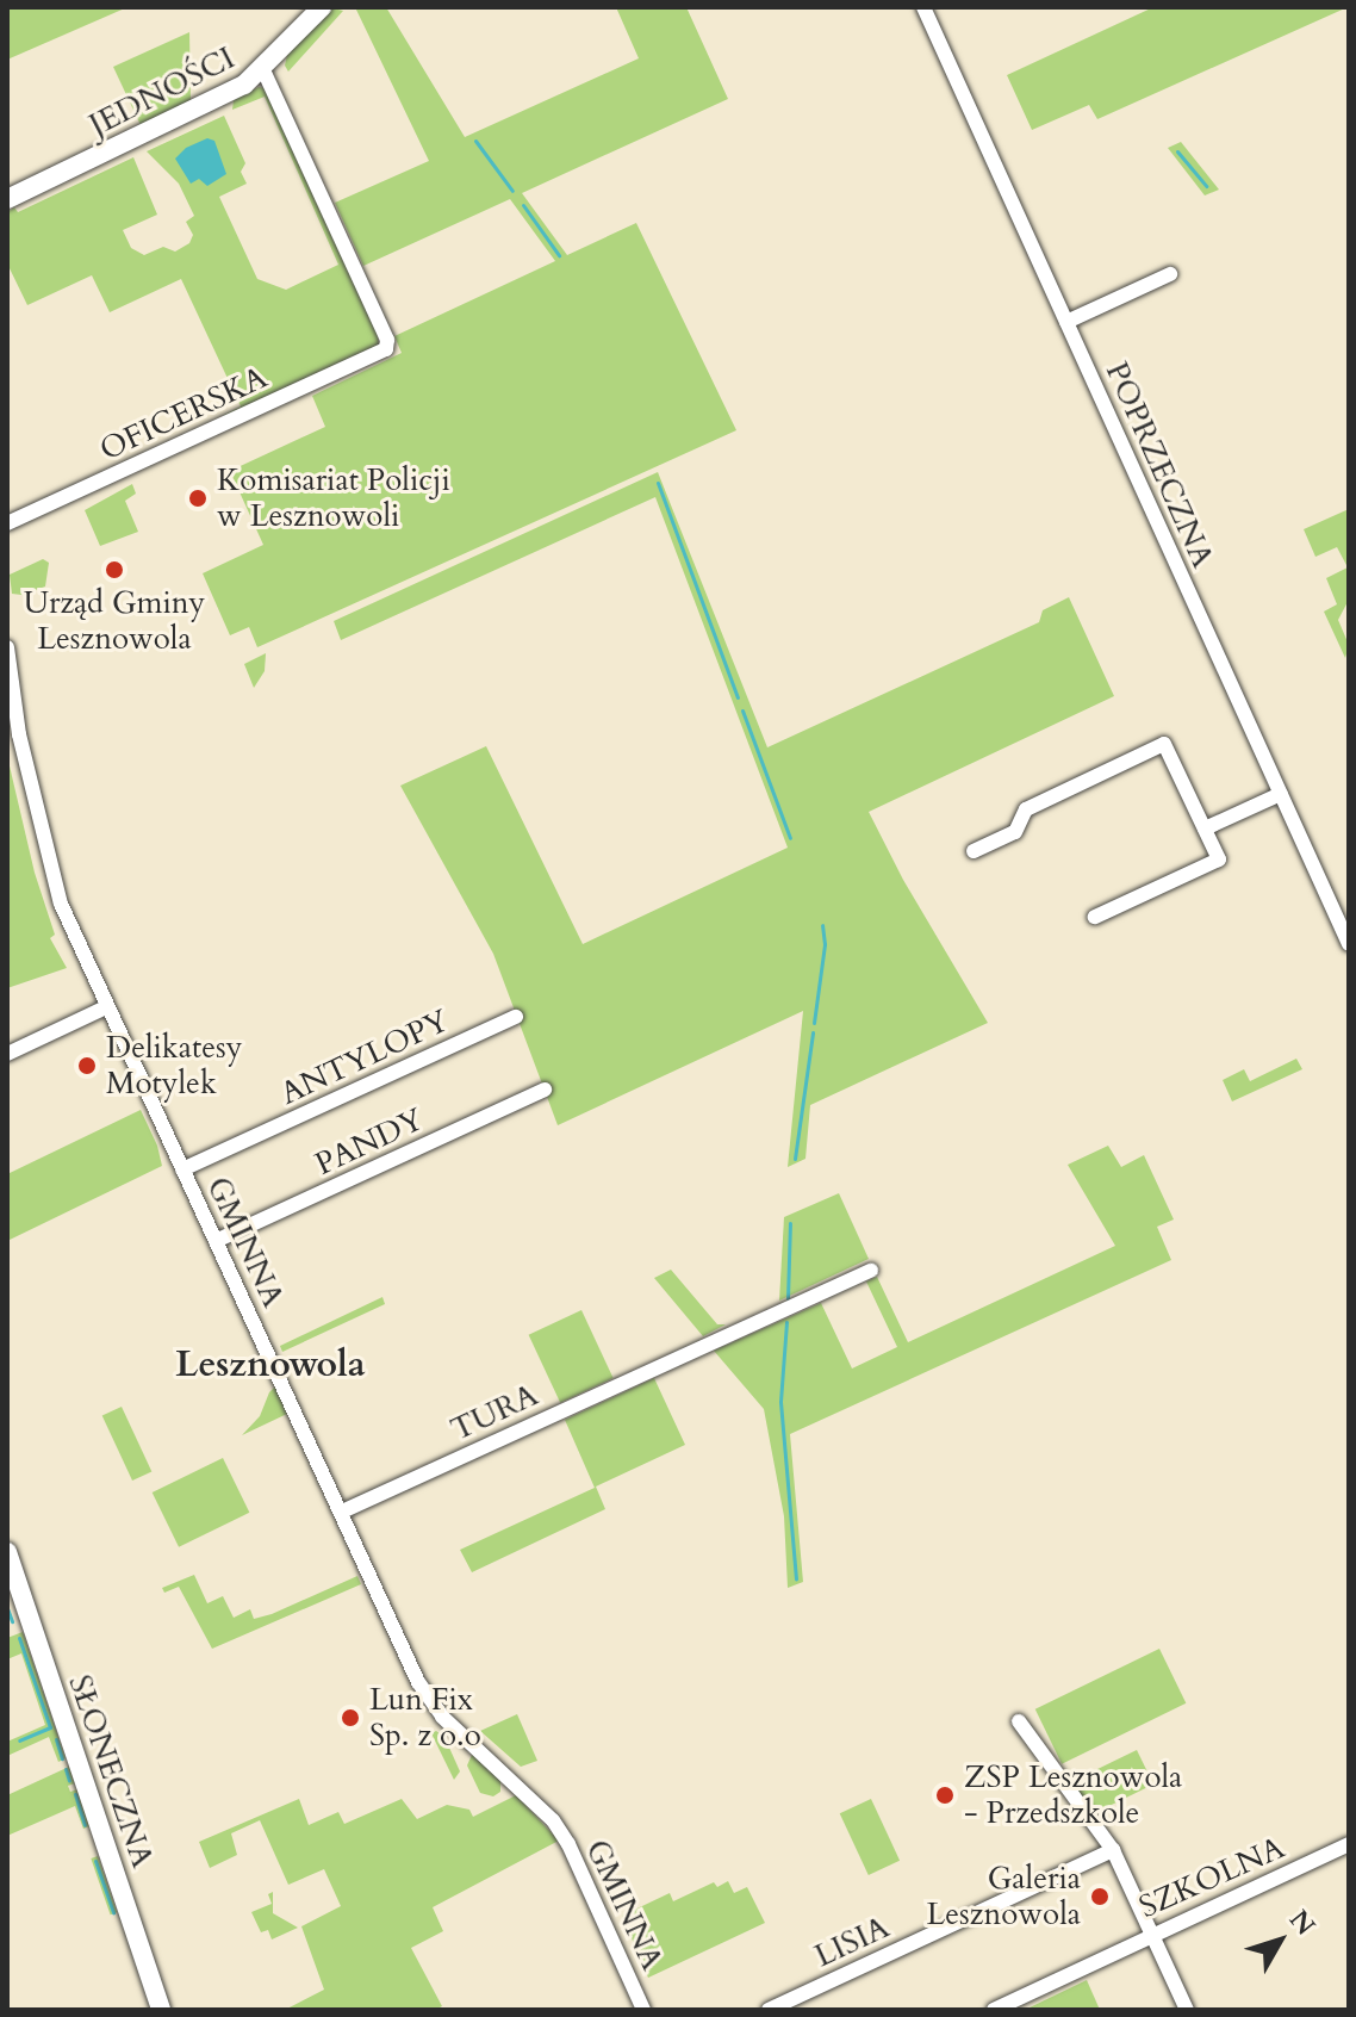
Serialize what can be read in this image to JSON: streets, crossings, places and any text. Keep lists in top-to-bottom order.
{
  "streets": {
    "main road": ["JEDNOŚCI", "SŁONECZNA"],
    "street": [
      "OFICERSKA",
      "POPRZECZNA",
      "ANTYLOPY",
      "PANDY",
      "GMINNA",
      "TURA",
      "SZKOLNA",
      "LISIA"
    ]
  },
  "crossings": [
    ["JEDNOŚCI", "OFICERSKA"],
    ["ANTYLOPY", "GMINNA"],
    ["PANDY", "GMINNA"],
    ["GMINNA", "TURA"]
  ],
  "districts": ["Lesznowola"],
  "places": [
    "Komisariat Policji w Lesznowoli",
    "Urząd Gminy Lesznowola",
    "Delikatesy Motylek",
    "Lun Fix Sp. z o.o",
    "ZSP Lesznowola - Przedszkole",
    "Galeria Lesznowola"
  ],
  "north": "top right"
}
